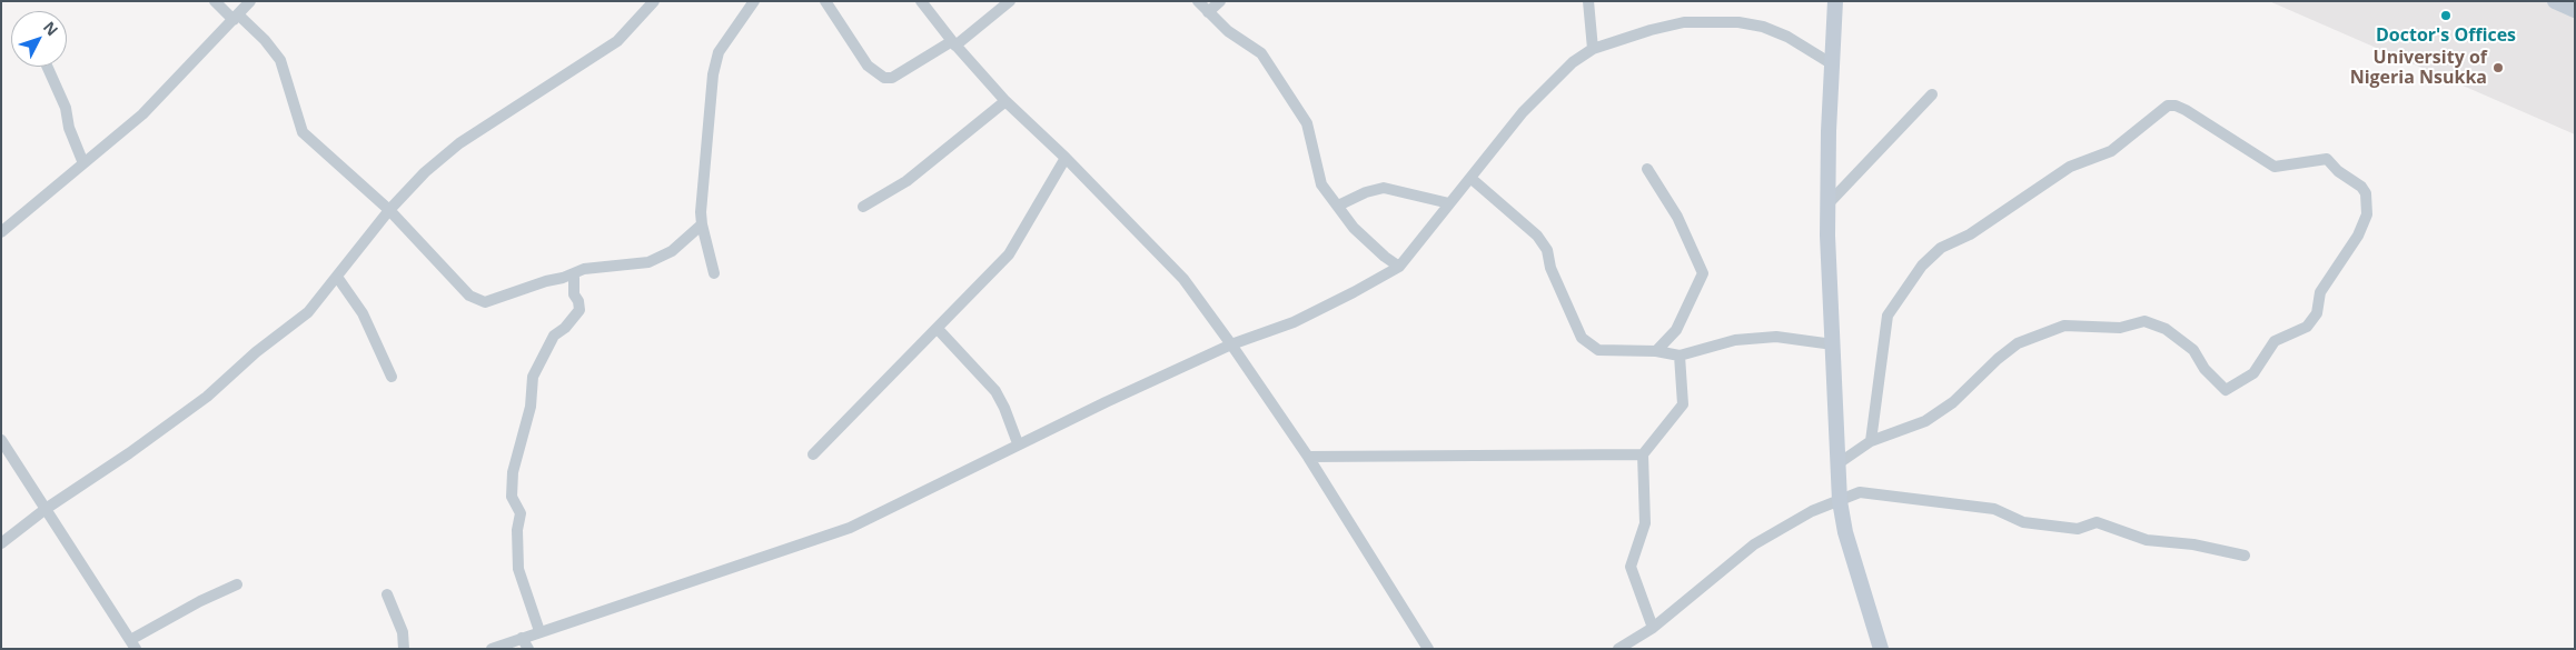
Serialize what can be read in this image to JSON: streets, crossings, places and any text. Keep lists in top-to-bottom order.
{
  "places": ["Doctor's Offices", "University of Nigeria Nsukka"],
  "north": "top right"
}
